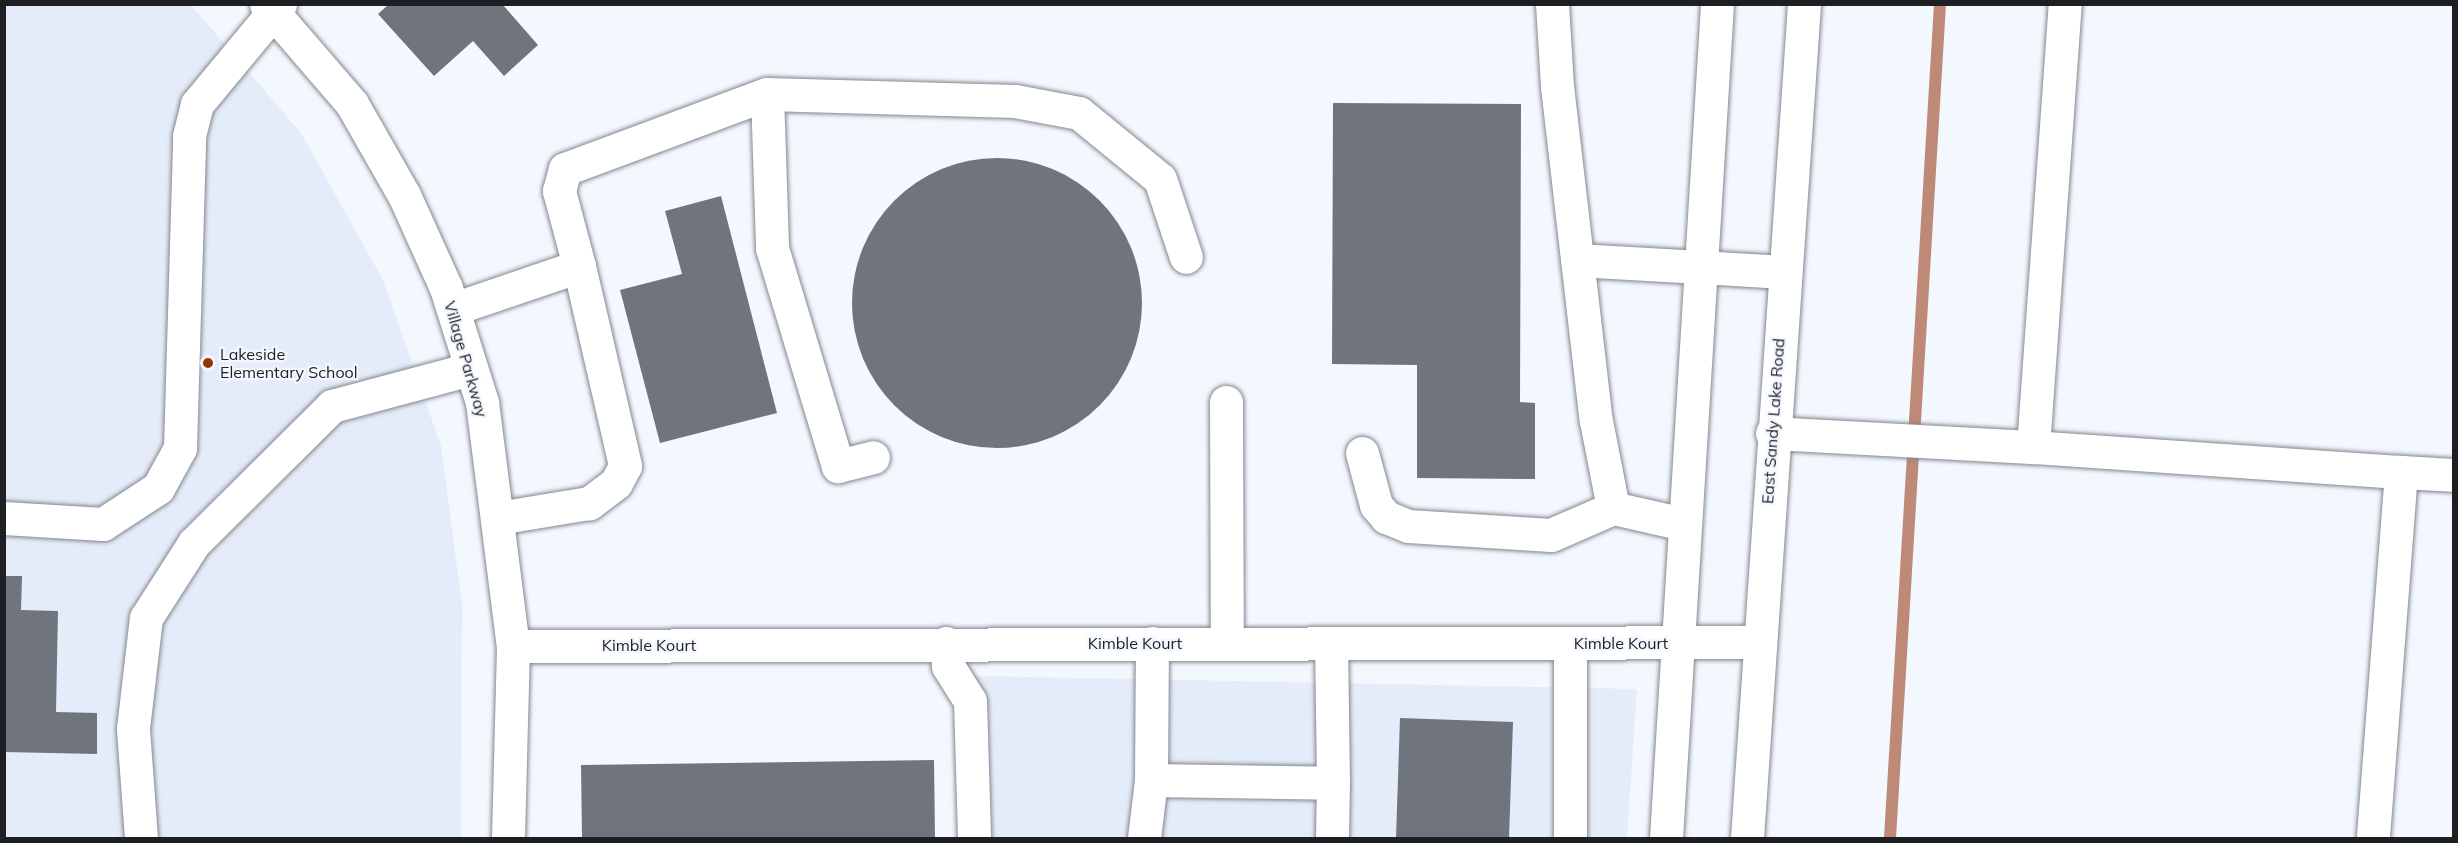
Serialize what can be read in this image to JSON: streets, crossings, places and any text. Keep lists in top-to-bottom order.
{
  "streets": {
    "street": ["Village Parkway", "East Sandy Lake Road", "Kimble Kourt"]
  },
  "crossings": [
    ["Village Parkway", "Kimble Kourt"],
    ["East Sandy Lake Road", "Kimble Kourt"]
  ],
  "places": ["Lakeside Elementary School"]
}
